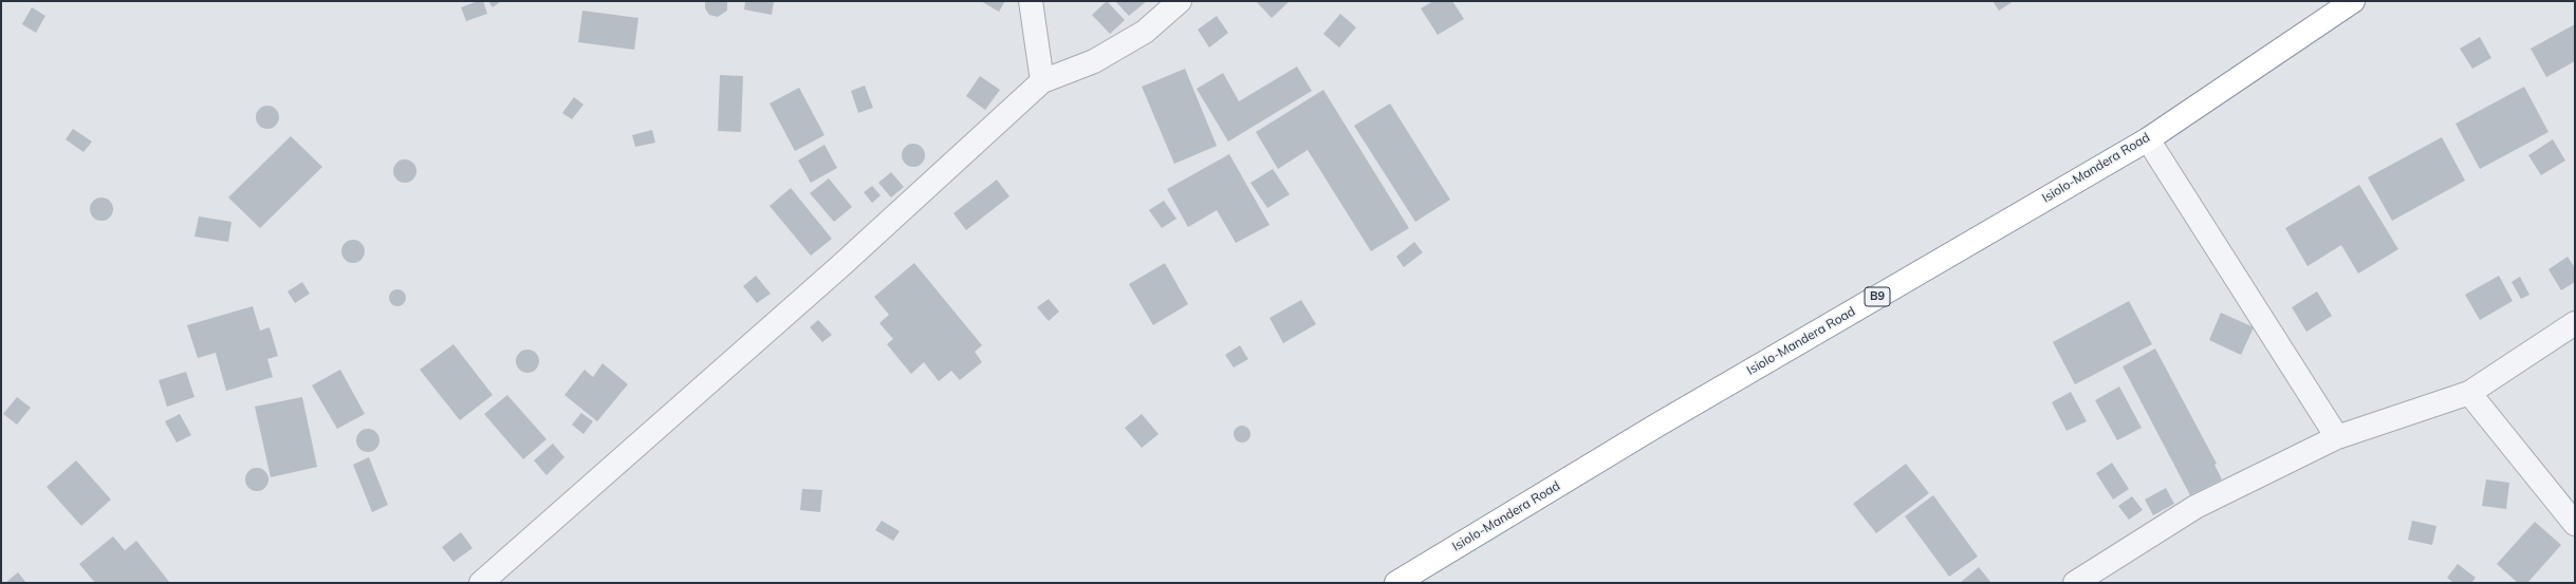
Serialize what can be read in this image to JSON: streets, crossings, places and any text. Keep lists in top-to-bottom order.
{
  "streets": {
    "highway": ["Isiolo-Mandera Road", "B9"]
  }
}
